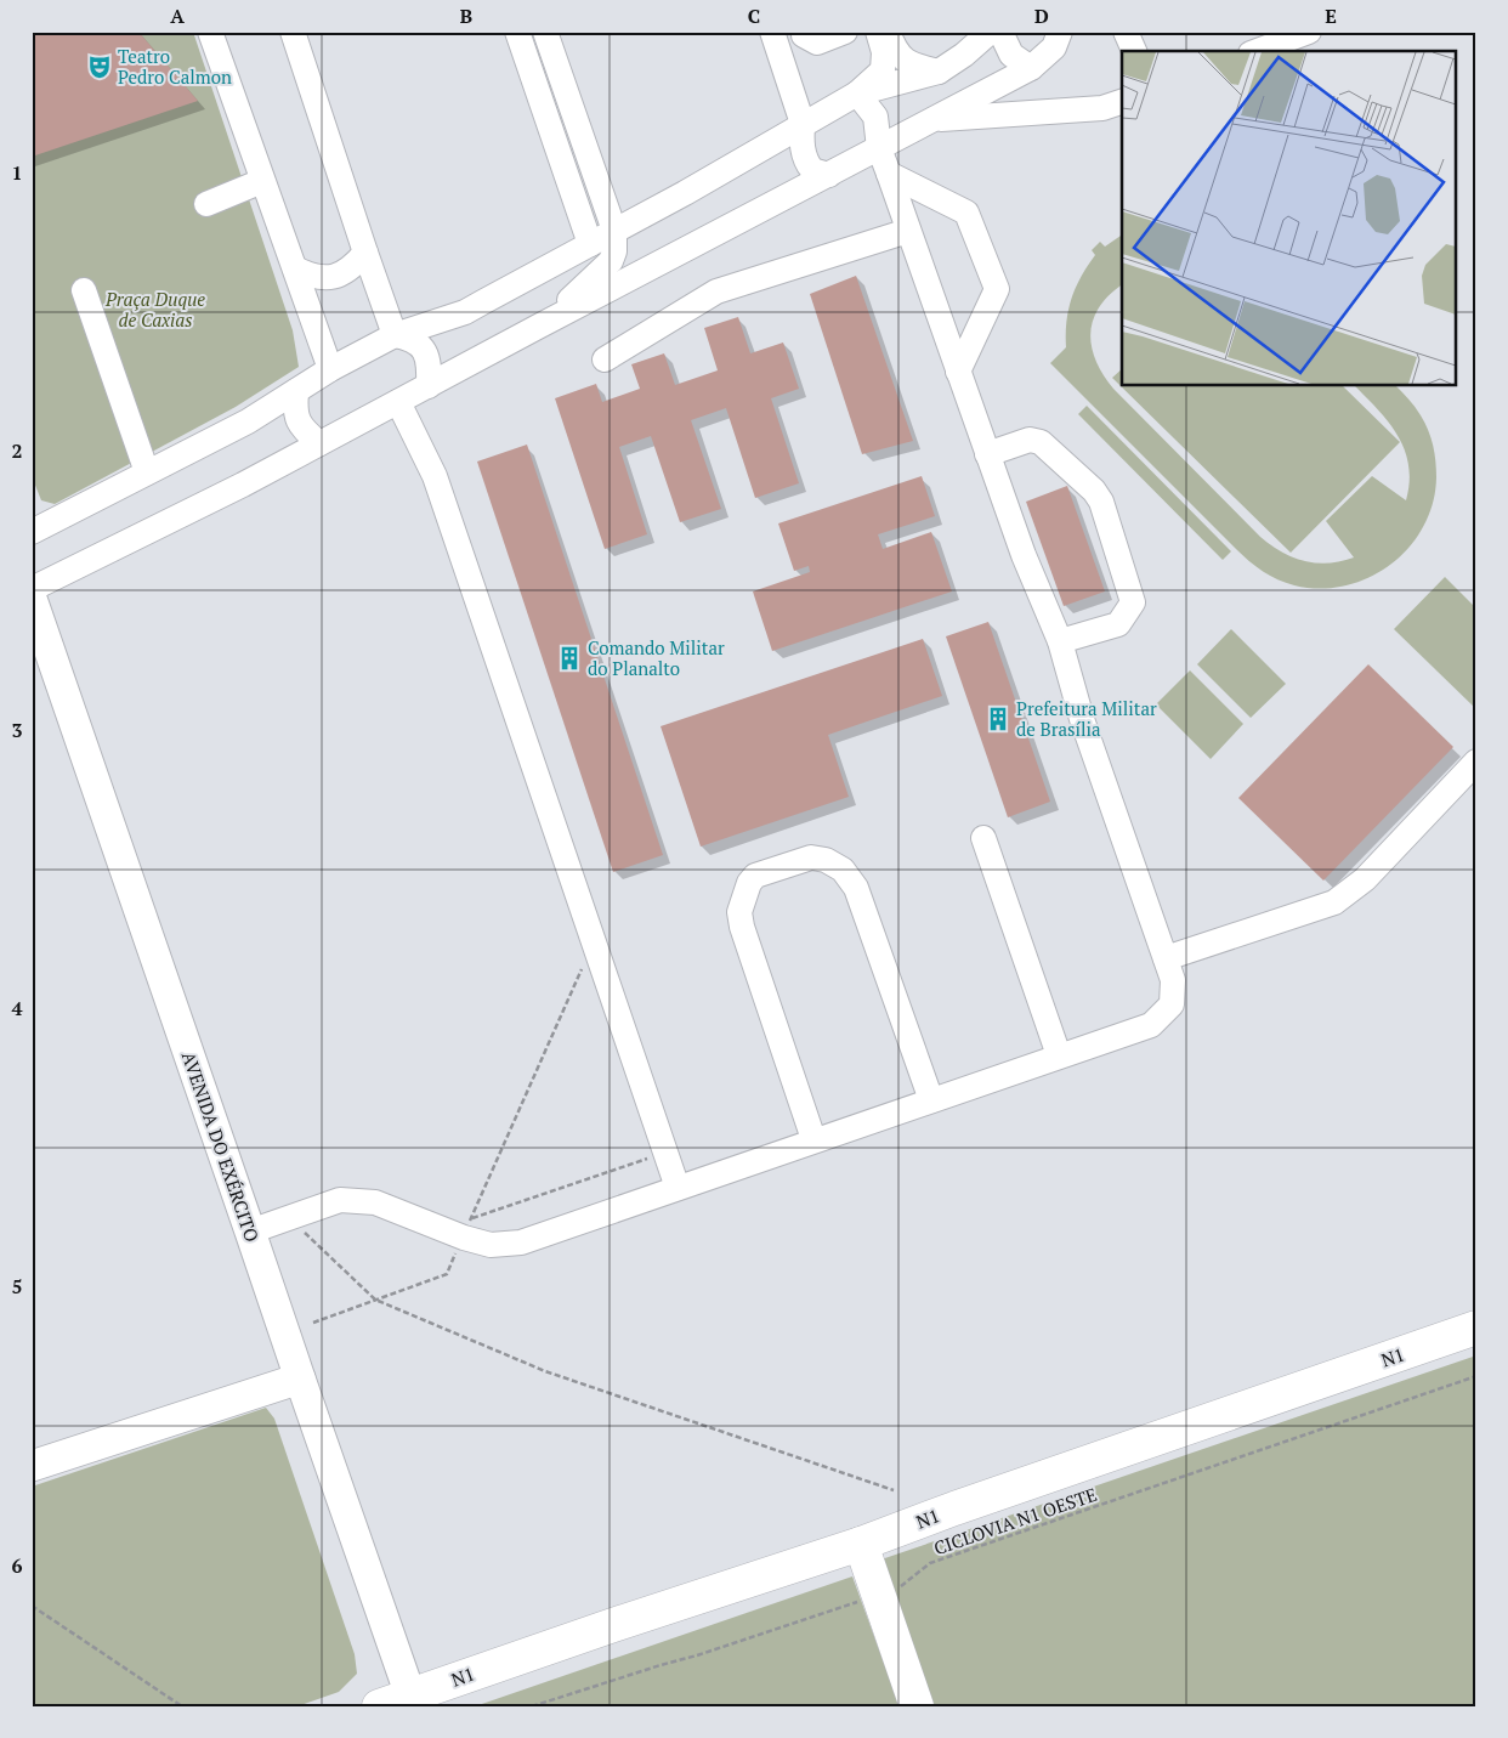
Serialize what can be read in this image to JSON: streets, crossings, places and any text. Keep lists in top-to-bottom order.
{
  "streets": {
    "highway": ["N1"],
    "main road": ["AVENIDA DO EXÉRCITO"],
    "path": ["CICLOVIA N1 OESTE"]
  },
  "crossings": [
    ["AVENIDA DO EXÉRCITO", "N1"]
  ],
  "parks": ["Praça Duque de Caxias"],
  "places": {
    "theatre": ["Teatro Pedro Calmon"],
    "building": ["Comando Militar do Planalto", "Prefeitura Militar de Brasília"]
  },
  "grid": {
    "columns": [
      "A",
      "B",
      "C",
      "D",
      "E"
    ],
    "rows": [
      "1",
      "2",
      "3",
      "4",
      "5",
      "6"
    ]
  }
}
